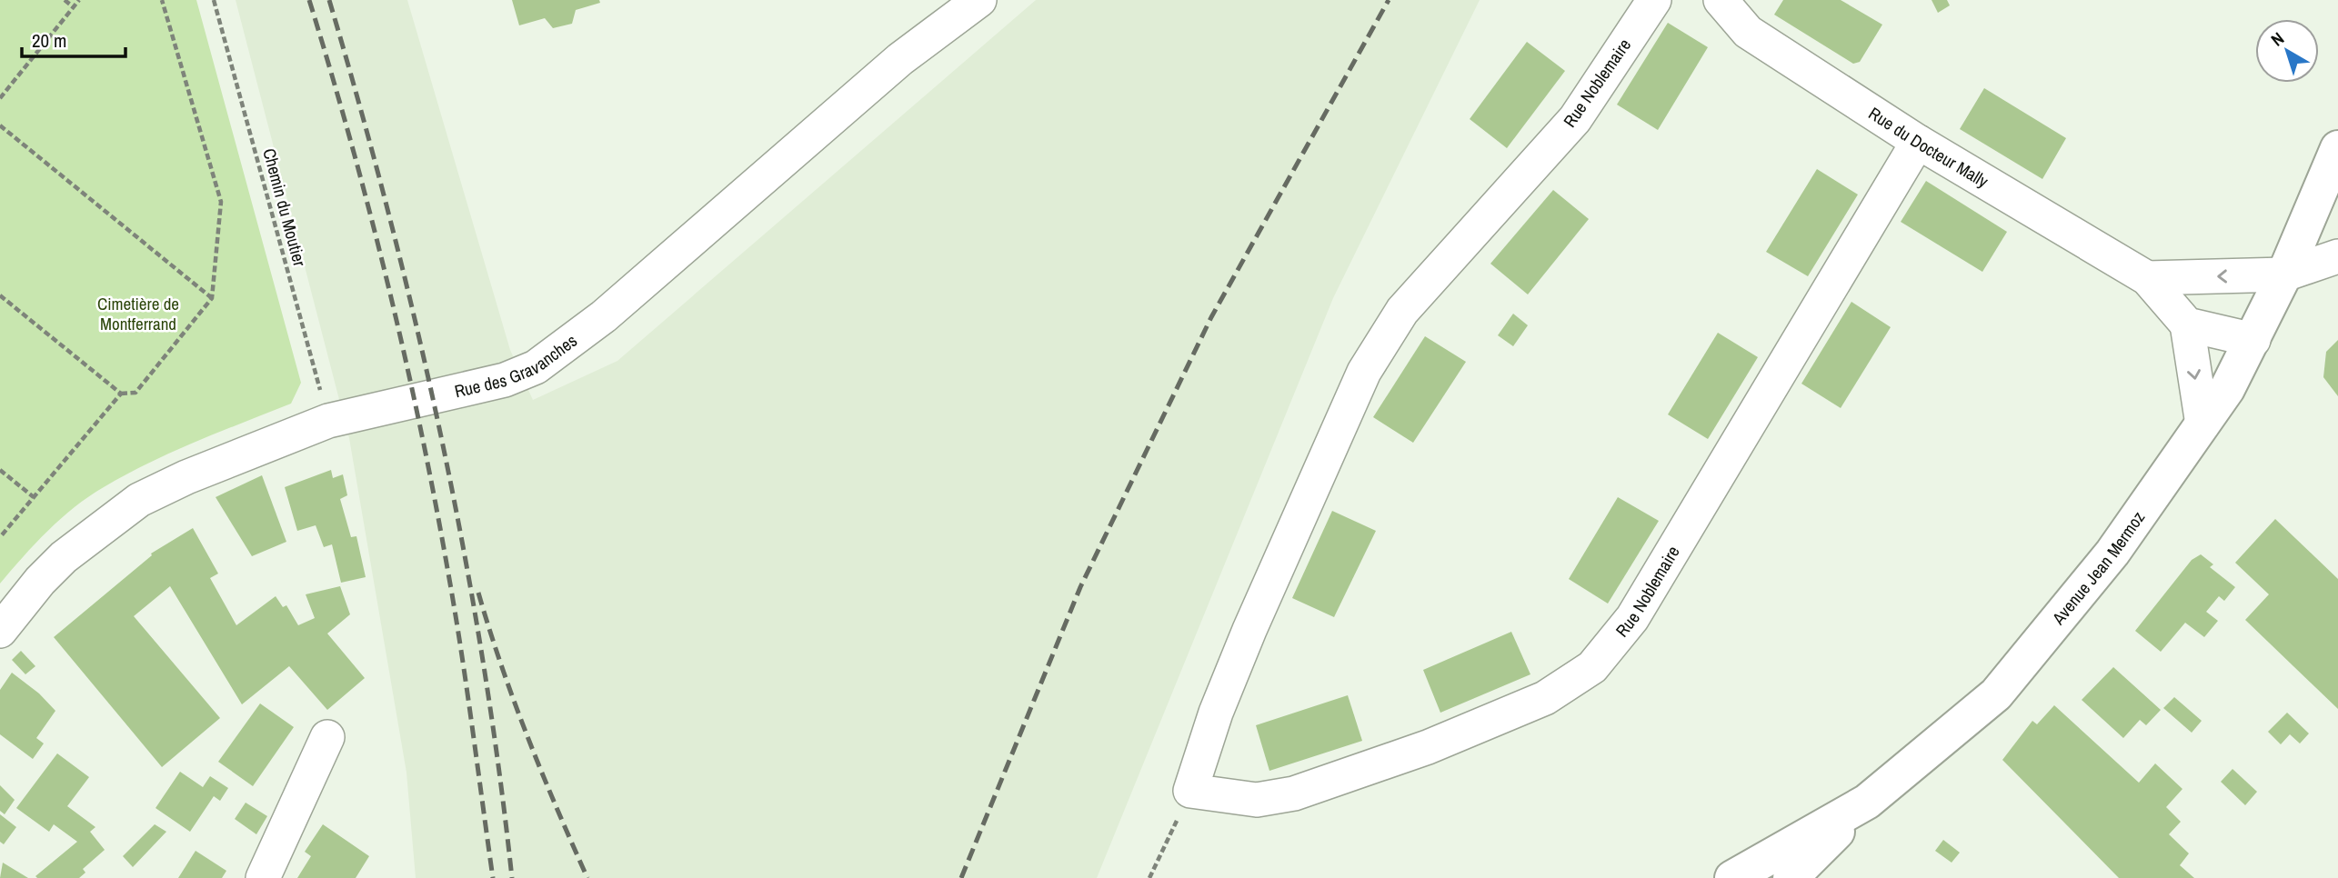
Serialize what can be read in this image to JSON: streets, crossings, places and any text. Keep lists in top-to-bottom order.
{
  "streets": {
    "main road": ["Avenue Jean Mermoz"],
    "street": ["Rue Noblemaire", "Rue du Docteur Mally", "Rue des Gravanches"],
    "path": ["Chemin du Moutier"]
  },
  "crossings": [
    ["Rue Noblemaire", "Rue du Docteur Mally"],
    ["Chemin du Moutier", "Rue des Gravanches"]
  ],
  "parks": ["Cimetière de Montferrand"],
  "scale_bar": "20 m",
  "north": "top left"
}
